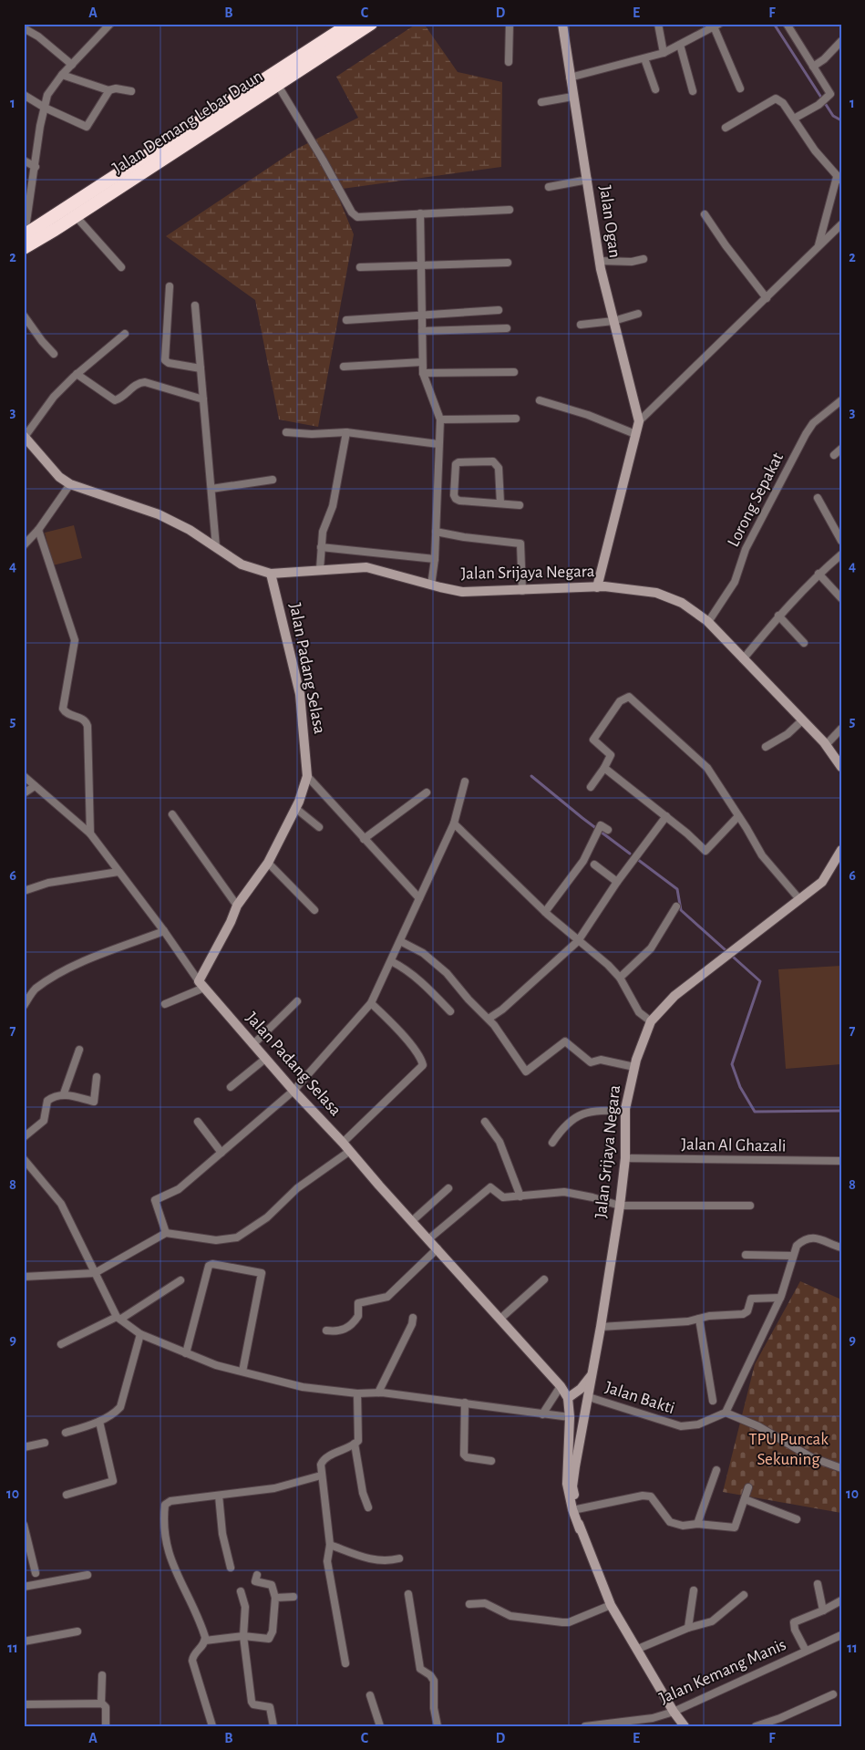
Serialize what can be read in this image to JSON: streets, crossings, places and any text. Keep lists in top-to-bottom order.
{
  "streets": {
    "highway": ["Jalan Demang Lebar Daun"],
    "main road": ["Jalan Ogan", "Jalan Srijaya Negara", "Jalan Padang Selasa"],
    "street": [
      "Lorong Sepakat",
      "Jalan Al Ghazali",
      "Jalan Bakti",
      "Jalan Kemang Manis"
    ]
  },
  "crossings": [
    ["Lorong Sepakat", "Jalan Srijaya Negara"],
    ["Jalan Srijaya Negara", "Jalan Padang Selasa"],
    ["Jalan Srijaya Negara", "Jalan Al Ghazali"],
    ["Jalan Srijaya Negara", "Jalan Bakti"]
  ],
  "parks": ["TPU Puncak Sekuning"],
  "grid": {
    "columns": [
      "A",
      "B",
      "C",
      "D",
      "E",
      "F"
    ],
    "rows": [
      "1",
      "2",
      "3",
      "4",
      "5",
      "6",
      "7",
      "8",
      "9",
      "10",
      "11"
    ]
  }
}
